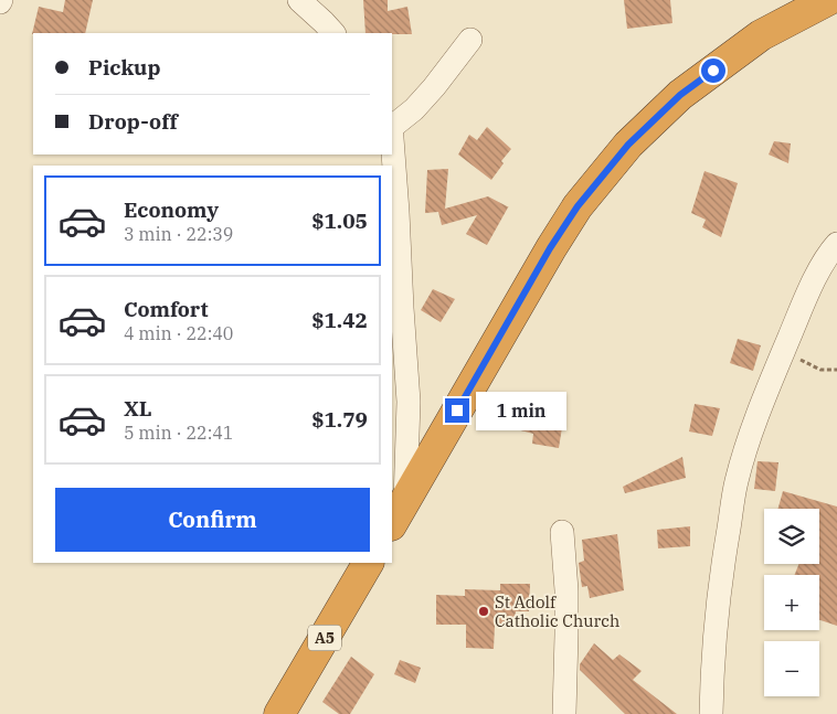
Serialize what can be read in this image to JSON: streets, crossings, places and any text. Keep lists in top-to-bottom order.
{
  "streets": {
    "highway": ["A5"]
  },
  "places": ["St Adolf Catholic Church"],
  "page": {
    "banner": ["Pickup", "Drop-off"],
    "list": [
      {
        "name": "Economy",
        "note": "3 min · 22:39",
        "value": "$1.05"
      },
      {
        "name": "Comfort",
        "note": "4 min · 22:40",
        "value": "$1.42"
      },
      {
        "name": "XL",
        "note": "5 min · 22:41",
        "value": "$1.79"
      }
    ],
    "bubble": "1 min",
    "buttons": "Confirm",
    "map_buttons": ["+", "−"]
  }
}
